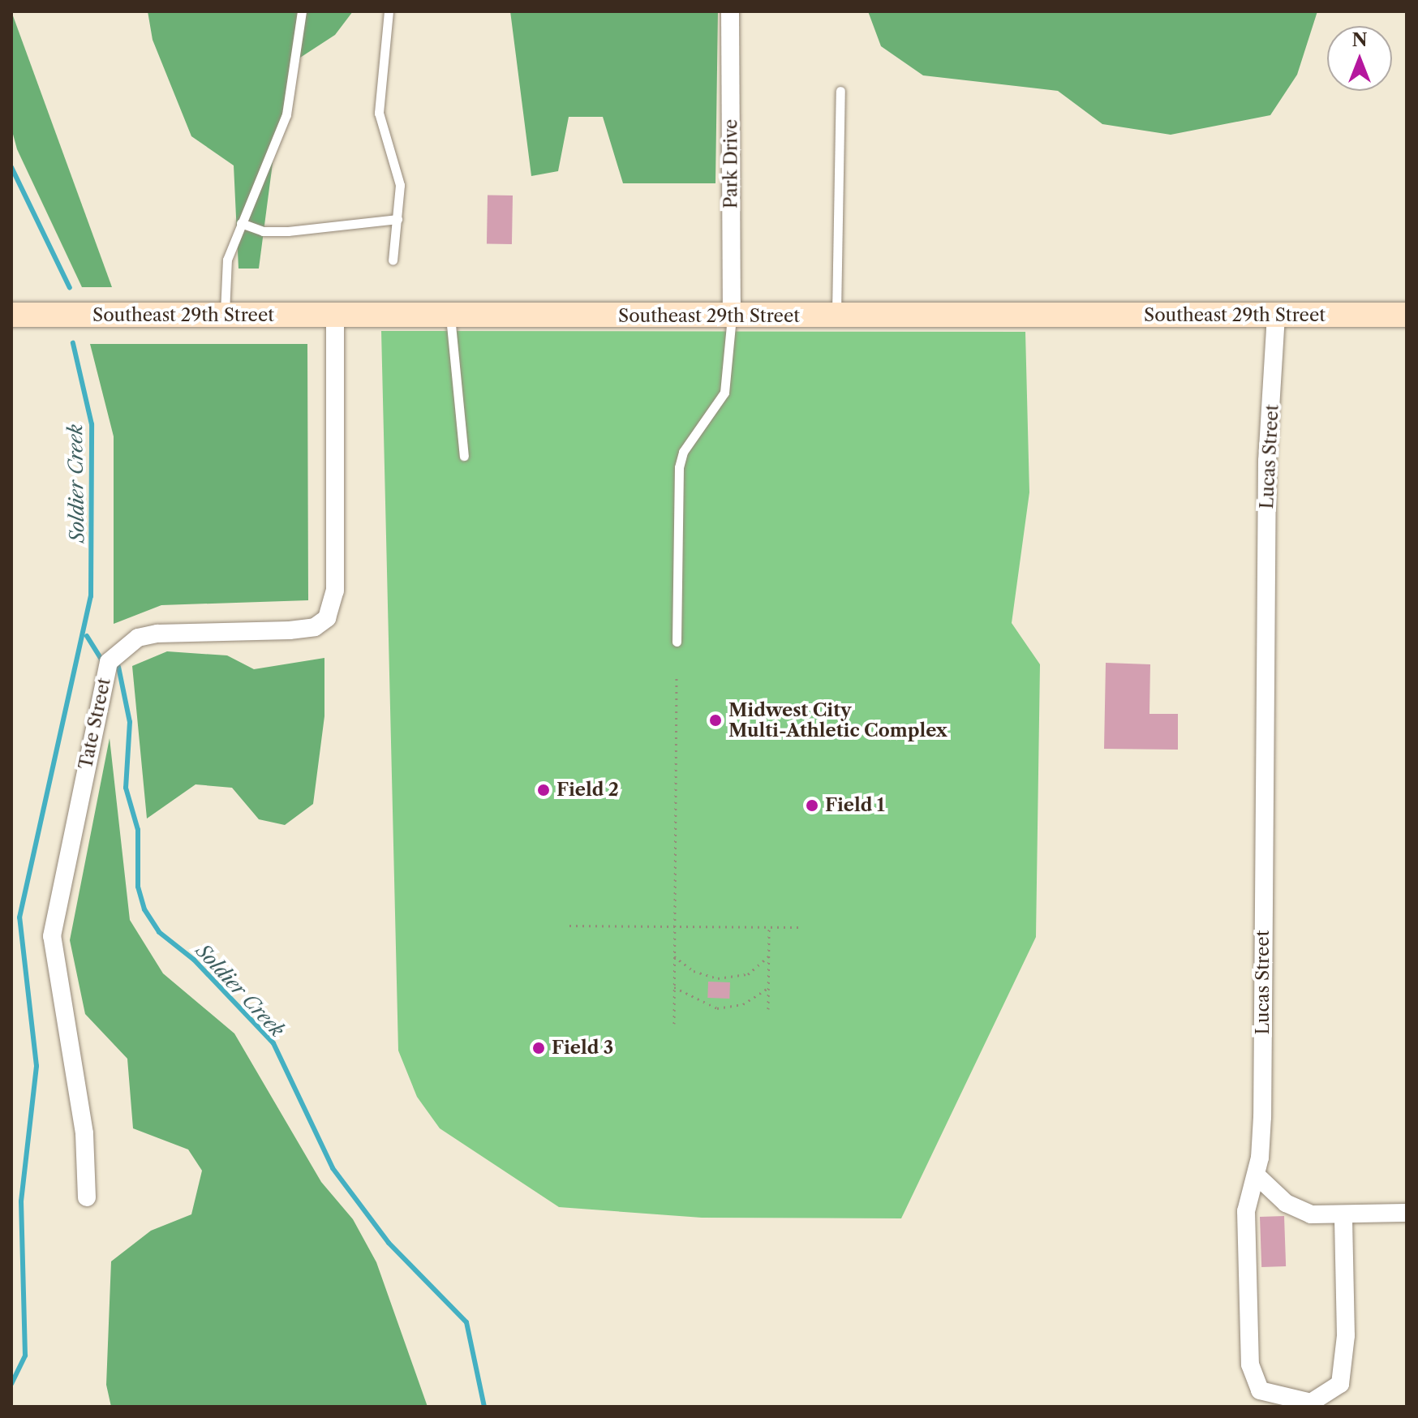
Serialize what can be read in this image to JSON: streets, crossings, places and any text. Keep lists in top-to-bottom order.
{
  "streets": {
    "main road": ["Southeast 29th Street"],
    "street": ["Park Drive", "Lucas Street", "Tate Street"]
  },
  "crossings": [
    ["Park Drive", "Southeast 29th Street"],
    ["Southeast 29th Street", "Lucas Street"],
    ["Southeast 29th Street", "Tate Street"]
  ],
  "water": ["Soldier Creek"],
  "places": [
    "Midwest City Multi-Athletic Complex",
    "Field 2",
    "Field 1",
    "Field 3"
  ],
  "north": "top"
}
